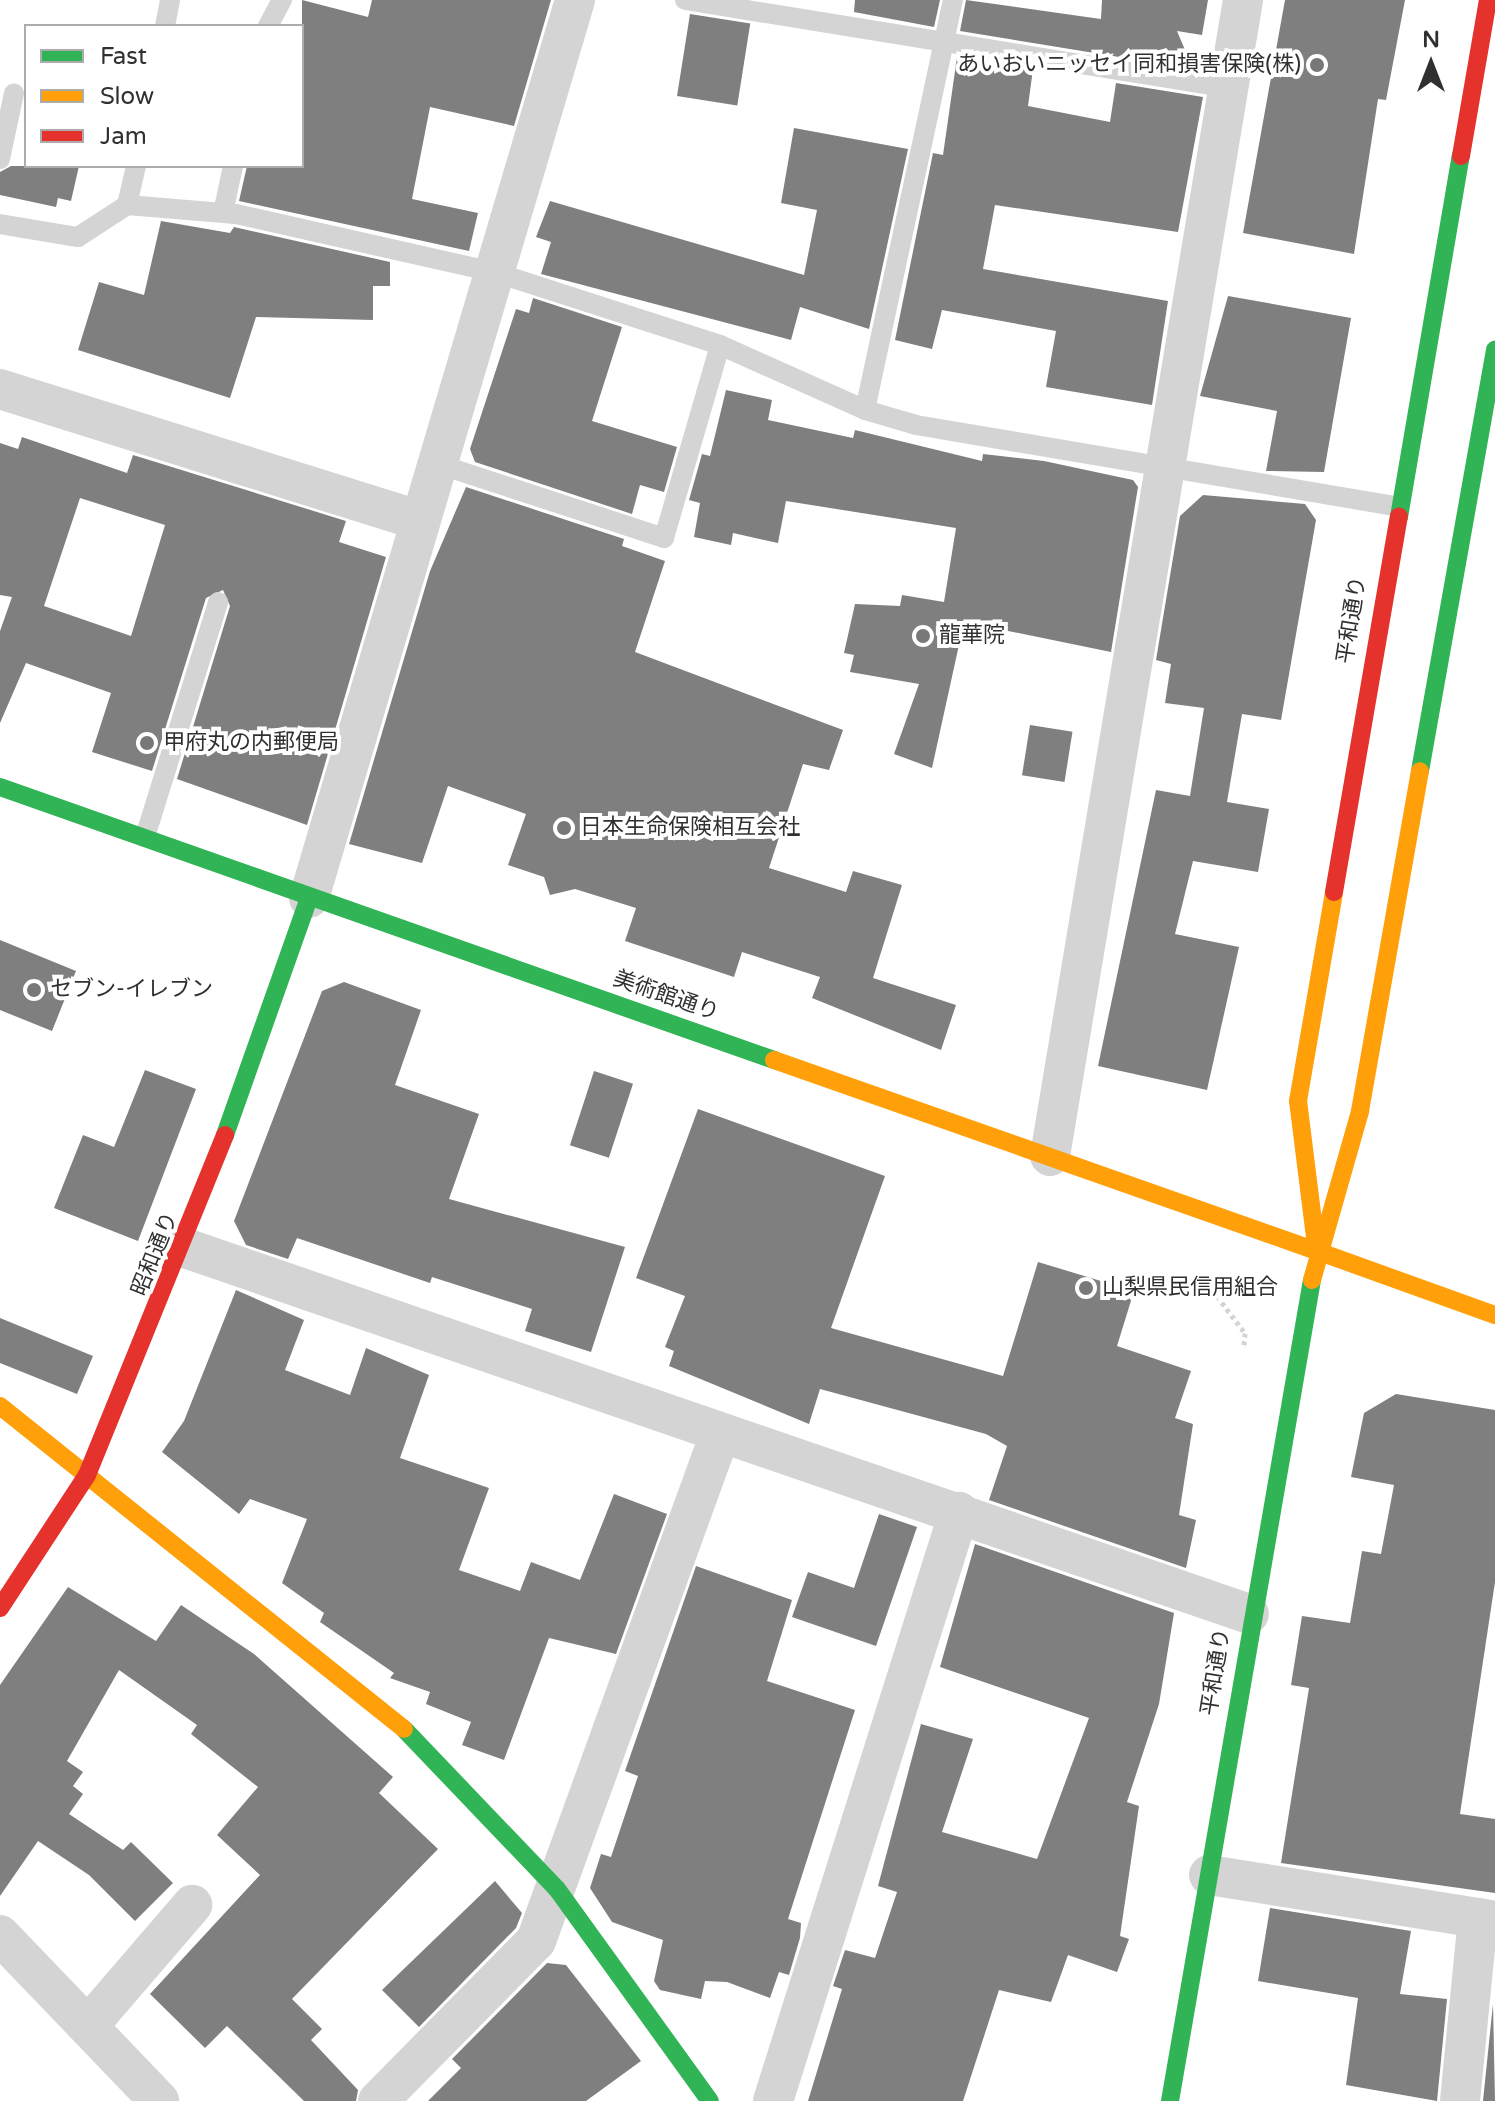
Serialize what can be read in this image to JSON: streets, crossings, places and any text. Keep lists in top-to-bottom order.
{
  "streets": {
    "main road": ["平和通り", "美術館通り", "昭和通り"]
  },
  "crossings": [
    ["平和通り", "美術館通り"],
    ["美術館通り", "昭和通り"]
  ],
  "places": [
    "あいおいニッセイ同和損害保険(株)",
    "龍華院",
    "甲府丸の内郵便局",
    "日本生命保険相互会社",
    "セブン-イレブン",
    "山梨県民信用組合"
  ],
  "legend": ["Fast", "Slow", "Jam"],
  "north": "top"
}
